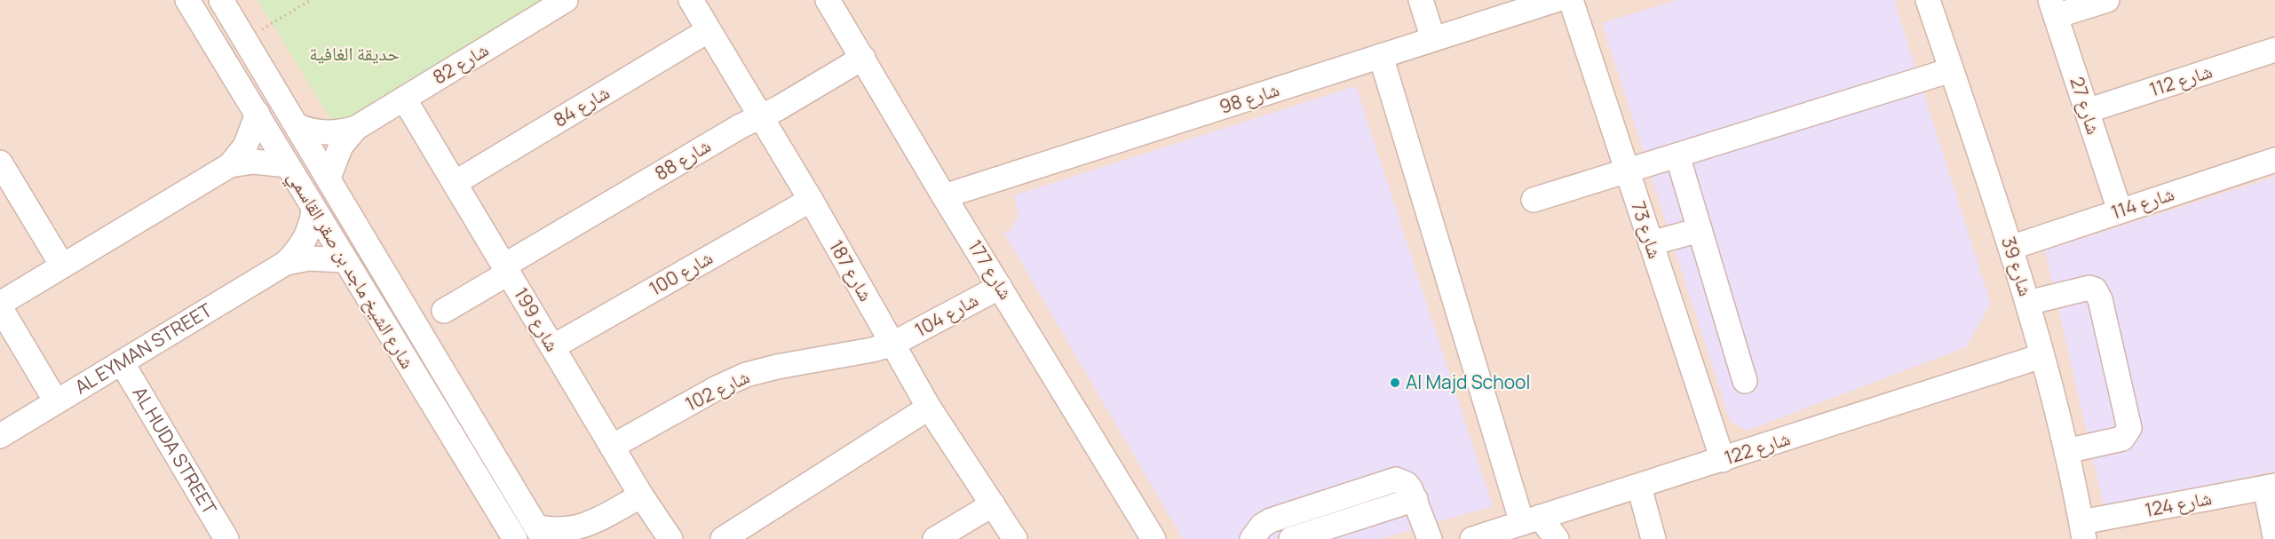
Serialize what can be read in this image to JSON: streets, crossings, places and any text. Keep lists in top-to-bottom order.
{
  "streets": {
    "street": [
      "شارع 82",
      "شارع 112",
      "شارع 98",
      "شارع 27",
      "شارع 84",
      "شارع 88",
      "شارع 114",
      "شارع 73",
      "شارع 39",
      "شارع الشيخ ماجد بن صقر القاسمي",
      "شارع 177",
      "شارع 187",
      "شارع 100",
      "شارع 104",
      "شارع 199",
      "AL EYMAN STREET",
      "شارع 102",
      "شارع 122",
      "AL HUDA STREET",
      "شارع 124"
    ]
  },
  "crossings": [
    ["شارع 82", "شارع الشيخ ماجد بن صقر القاسمي"],
    ["شارع 82", "شارع 199"],
    ["شارع 112", "شارع 27"],
    ["شارع 98", "شارع 177"],
    ["شارع 27", "شارع 114"],
    ["شارع 84", "شارع 187"],
    ["شارع 84", "شارع 199"],
    ["شارع 88", "شارع 177"],
    ["شارع 88", "شارع 187"],
    ["شارع 88", "شارع 199"],
    ["شارع 114", "شارع 39"],
    ["شارع 73", "شارع 122"],
    ["شارع 39", "شارع 122"],
    ["شارع 39", "شارع 124"],
    ["شارع الشيخ ماجد بن صقر القاسمي", "AL EYMAN STREET"],
    ["شارع 177", "شارع 104"],
    ["شارع 187", "شارع 100"],
    ["شارع 187", "شارع 104"],
    ["شارع 187", "شارع 102"],
    ["شارع 100", "شارع 199"],
    ["شارع 104", "شارع 102"],
    ["شارع 199", "شارع 102"],
    ["AL EYMAN STREET", "AL HUDA STREET"]
  ],
  "parks": ["حديقة الغافية"],
  "places": ["Al Majd School"]
}
